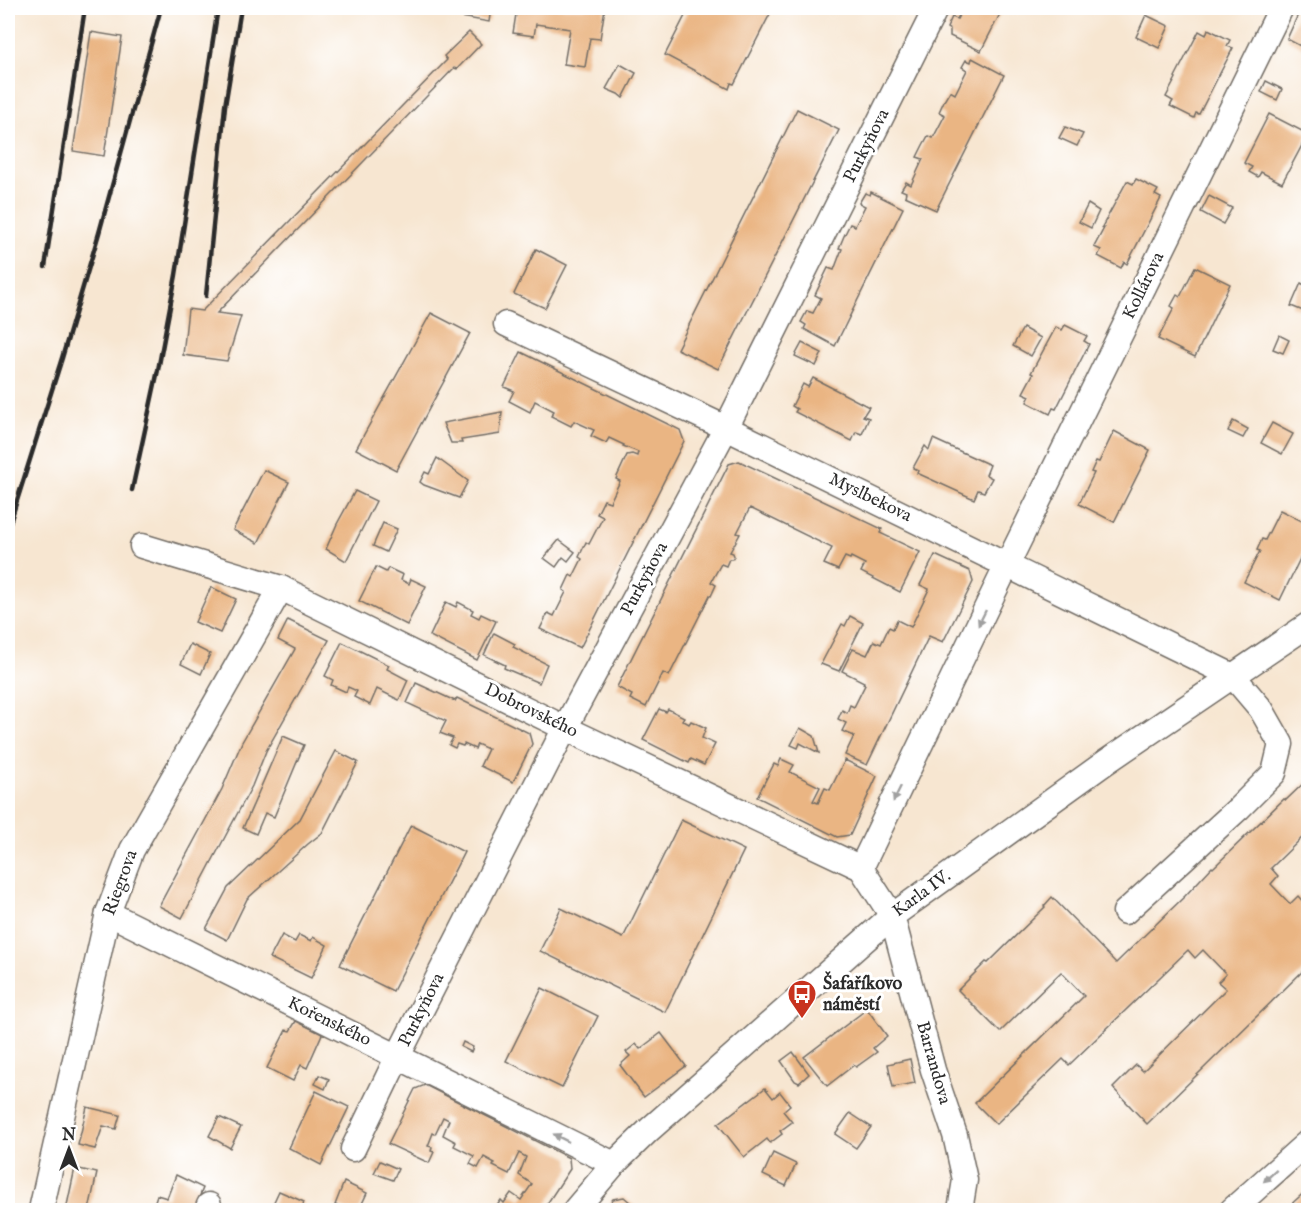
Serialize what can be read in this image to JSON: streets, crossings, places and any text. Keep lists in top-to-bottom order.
{
  "streets": {
    "street": [
      "Purkyňova",
      "Kollárova",
      "Myslbekova",
      "Dobrovského",
      "Riegrova",
      "Karla IV.",
      "Kořenského",
      "Barrandova"
    ]
  },
  "crossings": [
    ["Purkyňova", "Myslbekova"],
    ["Purkyňova", "Dobrovského"],
    ["Purkyňova", "Kořenského"],
    ["Kollárova", "Myslbekova"],
    ["Myslbekova", "Karla IV."],
    ["Dobrovského", "Riegrova"],
    ["Riegrova", "Kořenského"],
    ["Karla IV.", "Kořenského"],
    ["Karla IV.", "Barrandova"]
  ],
  "one_way": ["Kořenského"],
  "places": {
    "bus stop": ["Šafaříkovo náměstí"]
  },
  "north": "top"
}
